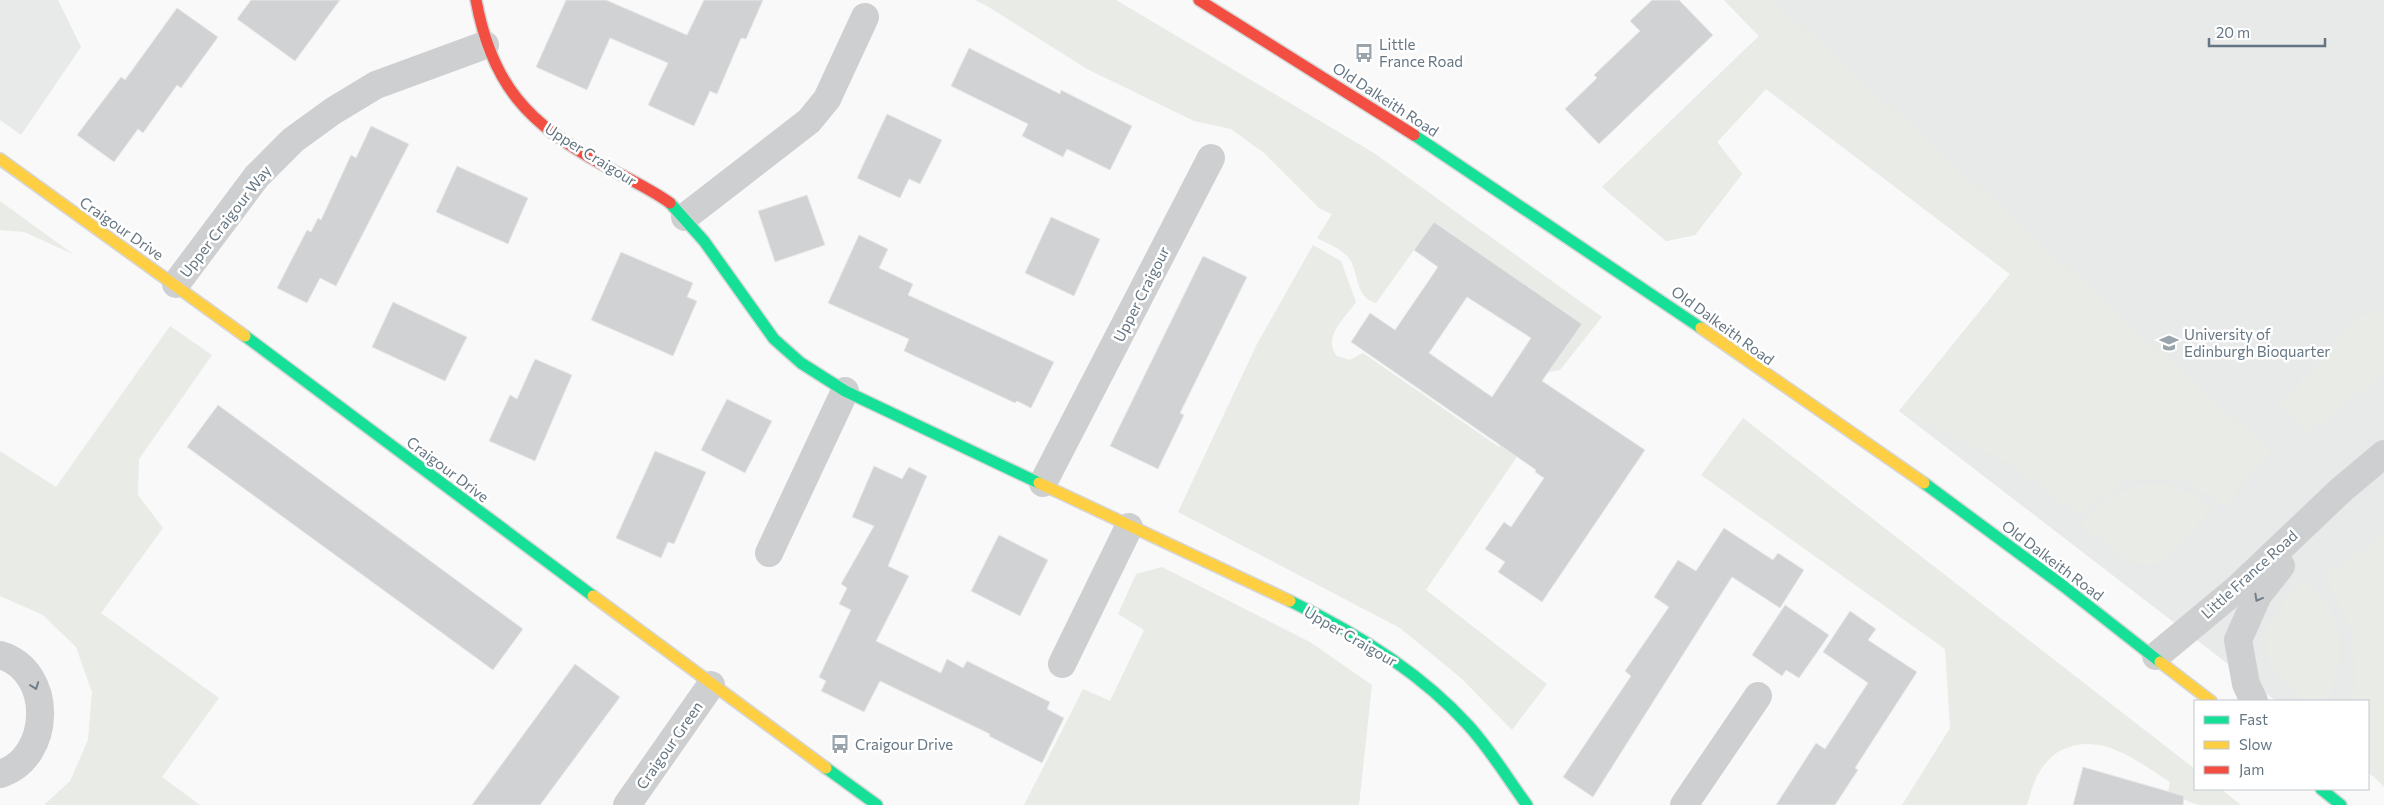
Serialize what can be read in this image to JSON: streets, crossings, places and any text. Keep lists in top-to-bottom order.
{
  "streets": {
    "street": [
      "Old Dalkeith Road",
      "Upper Craigour",
      "Upper Craigour Way",
      "Craigour Drive",
      "Little France Road",
      "Craigour Green"
    ]
  },
  "crossings": [
    ["Old Dalkeith Road", "Little France Road"],
    ["Upper Craigour", "Upper Craigour Way"],
    ["Upper Craigour Way", "Craigour Drive"],
    ["Craigour Drive", "Craigour Green"]
  ],
  "places": {
    "bus stop": ["Little France Road", "Craigour Drive"],
    "school or university": ["University of Edinburgh Bioquarter"]
  },
  "legend": ["Fast", "Slow", "Jam"],
  "scale_bar": "20 m"
}
